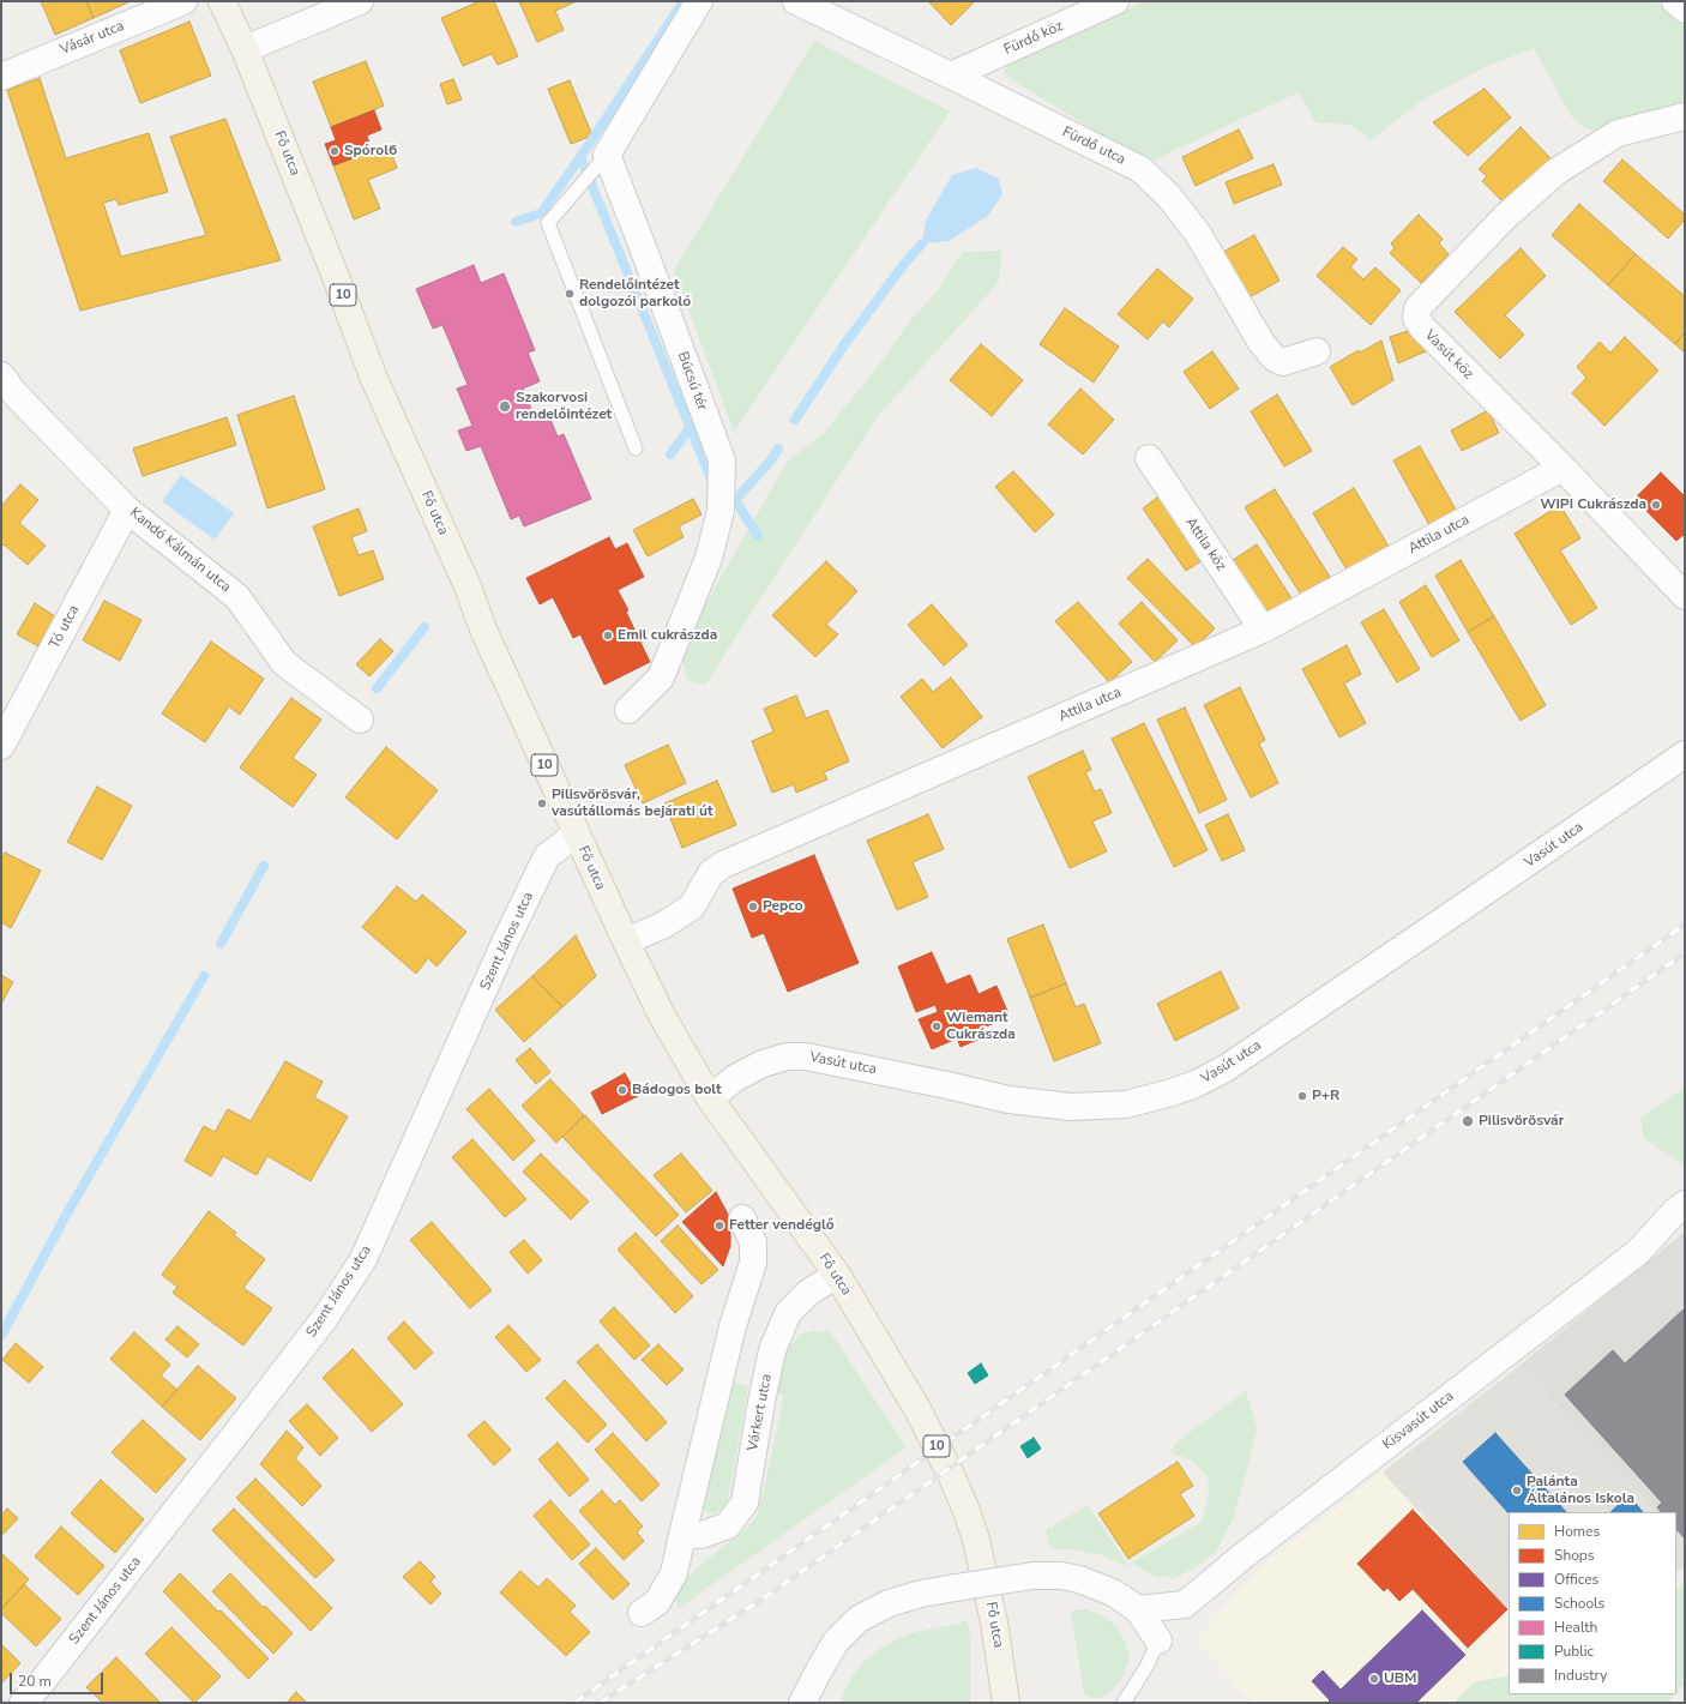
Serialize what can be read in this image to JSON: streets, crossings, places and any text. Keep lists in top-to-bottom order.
{
  "streets": {
    "main road": ["Fő utca", "10"],
    "street": [
      "Vásár utca",
      "Fürdő köz",
      "Fürdő utca",
      "Vasút köz",
      "Búcsú tér",
      "Attila utca",
      "Attila köz",
      "Kandó Kálmán utca",
      "Tó utca",
      "Vasút utca",
      "Szent János utca",
      "Várkert utca",
      "Kisvasút utca"
    ]
  },
  "crossings": [
    ["Fürdő köz", "Fürdő utca"],
    ["Fő utca", "Attila utca"],
    ["Fő utca", "Vasút utca"],
    ["Fő utca", "Szent János utca"],
    ["Fő utca", "Várkert utca"],
    ["Vasút köz", "Attila utca"],
    ["Attila utca", "Attila köz"],
    ["Kandó Kálmán utca", "Tó utca"]
  ],
  "places": [
    "Spórol6",
    "Rendelőintézet dolgozói parkoló",
    "Szakorvosi rendelőintézet",
    "WIPI Cukrászda",
    "Emil cukrászda",
    "Pilisvörösvár, vasútállomás bejárati út",
    "Pepco",
    "Wiemant Cukrászda",
    "Bádogos bolt",
    "P+R",
    "Pilisvörösvár",
    "Fetter vendéglő",
    "Palánta Általános Iskola",
    "UBM"
  ],
  "legend": [
    "Homes",
    "Shops",
    "Offices",
    "Schools",
    "Health",
    "Public",
    "Industry"
  ],
  "scale_bar": "20 m"
}
